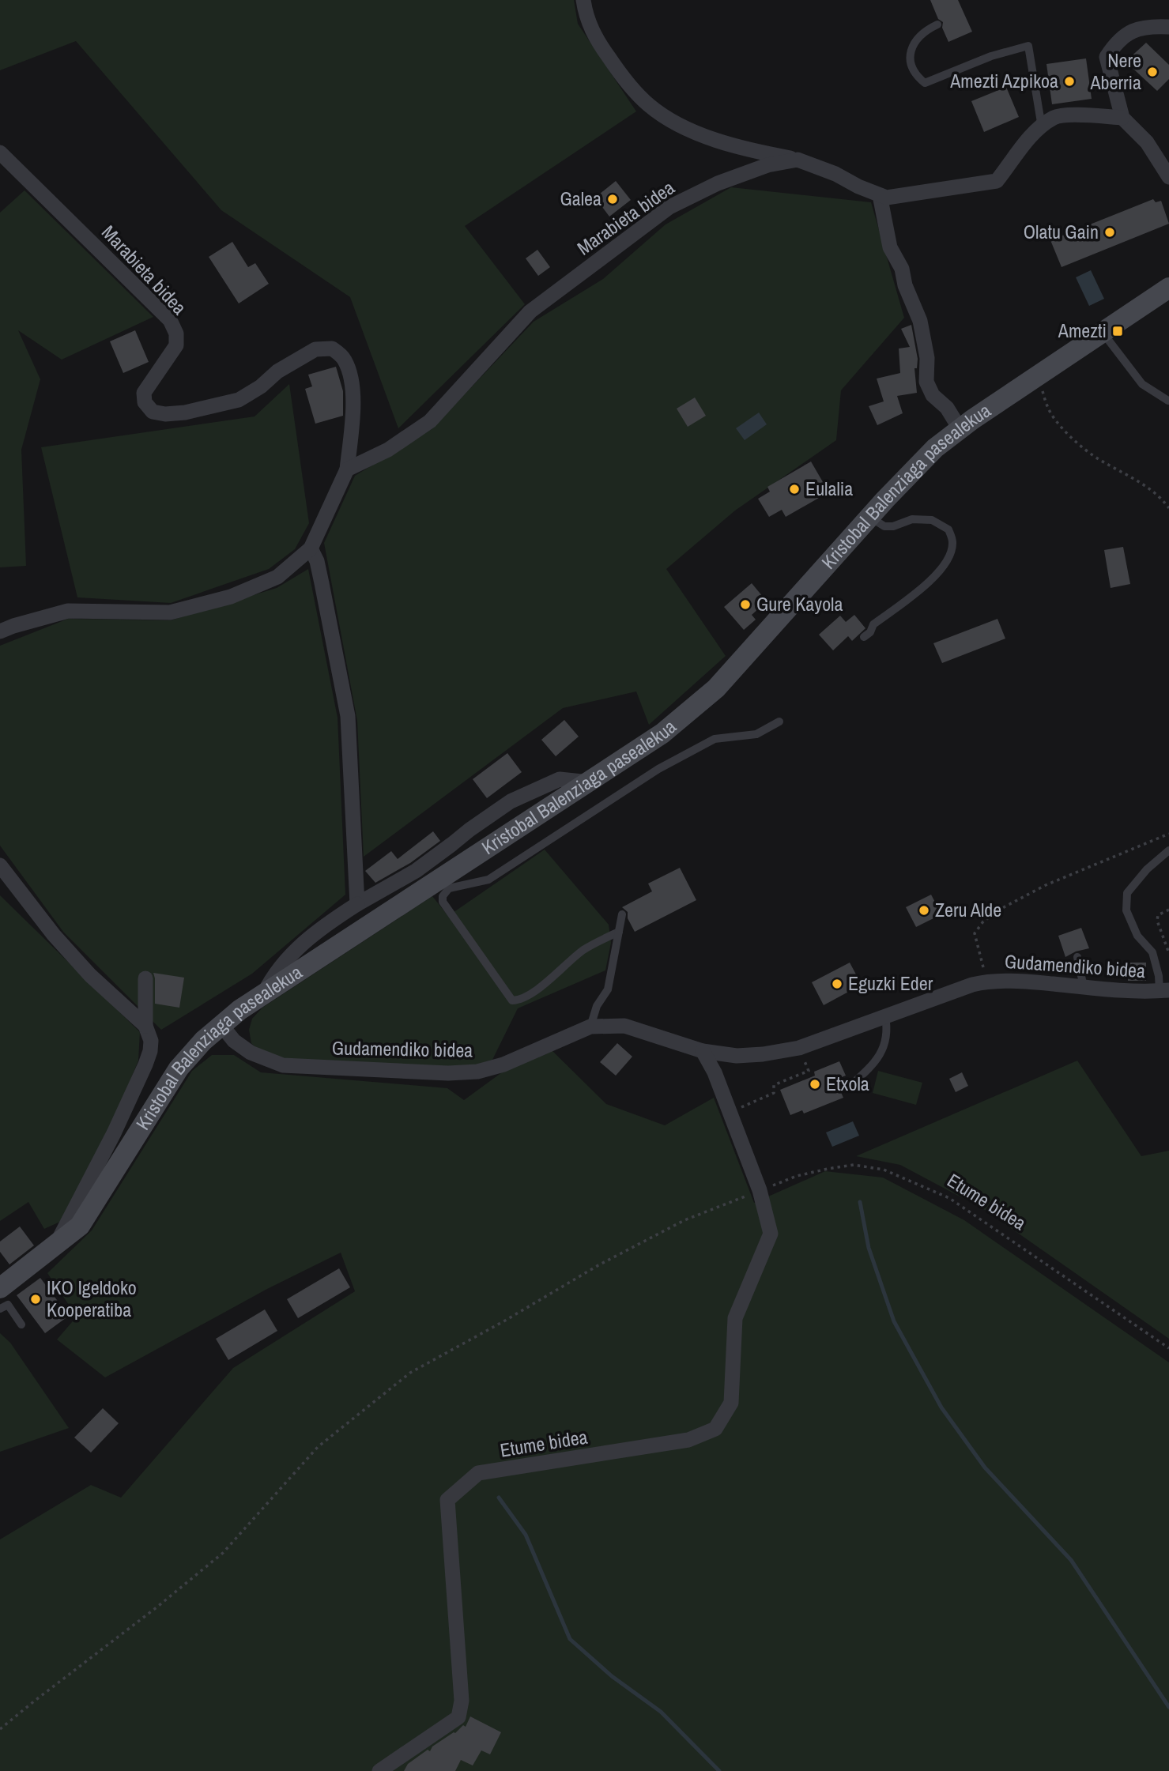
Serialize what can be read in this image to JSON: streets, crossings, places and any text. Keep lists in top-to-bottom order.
{
  "streets": {
    "street": [
      "Marabieta bidea",
      "Kristobal Balenziaga pasealekua",
      "Gudamendiko bidea",
      "Etume bidea"
    ]
  },
  "crossings": [
    ["Kristobal Balenziaga pasealekua", "Gudamendiko bidea"],
    ["Gudamendiko bidea", "Etume bidea"]
  ],
  "places": {
    "other": [
      "Nere Aberria",
      "Amezti Azpikoa",
      "Galea",
      "Olatu Gain",
      "Eulalia",
      "Gure Kayola",
      "Zeru Alde",
      "Eguzki Eder",
      "Etxola",
      "IKO Igeldoko Kooperatiba"
    ],
    "transit": ["Amezti"]
  }
}
